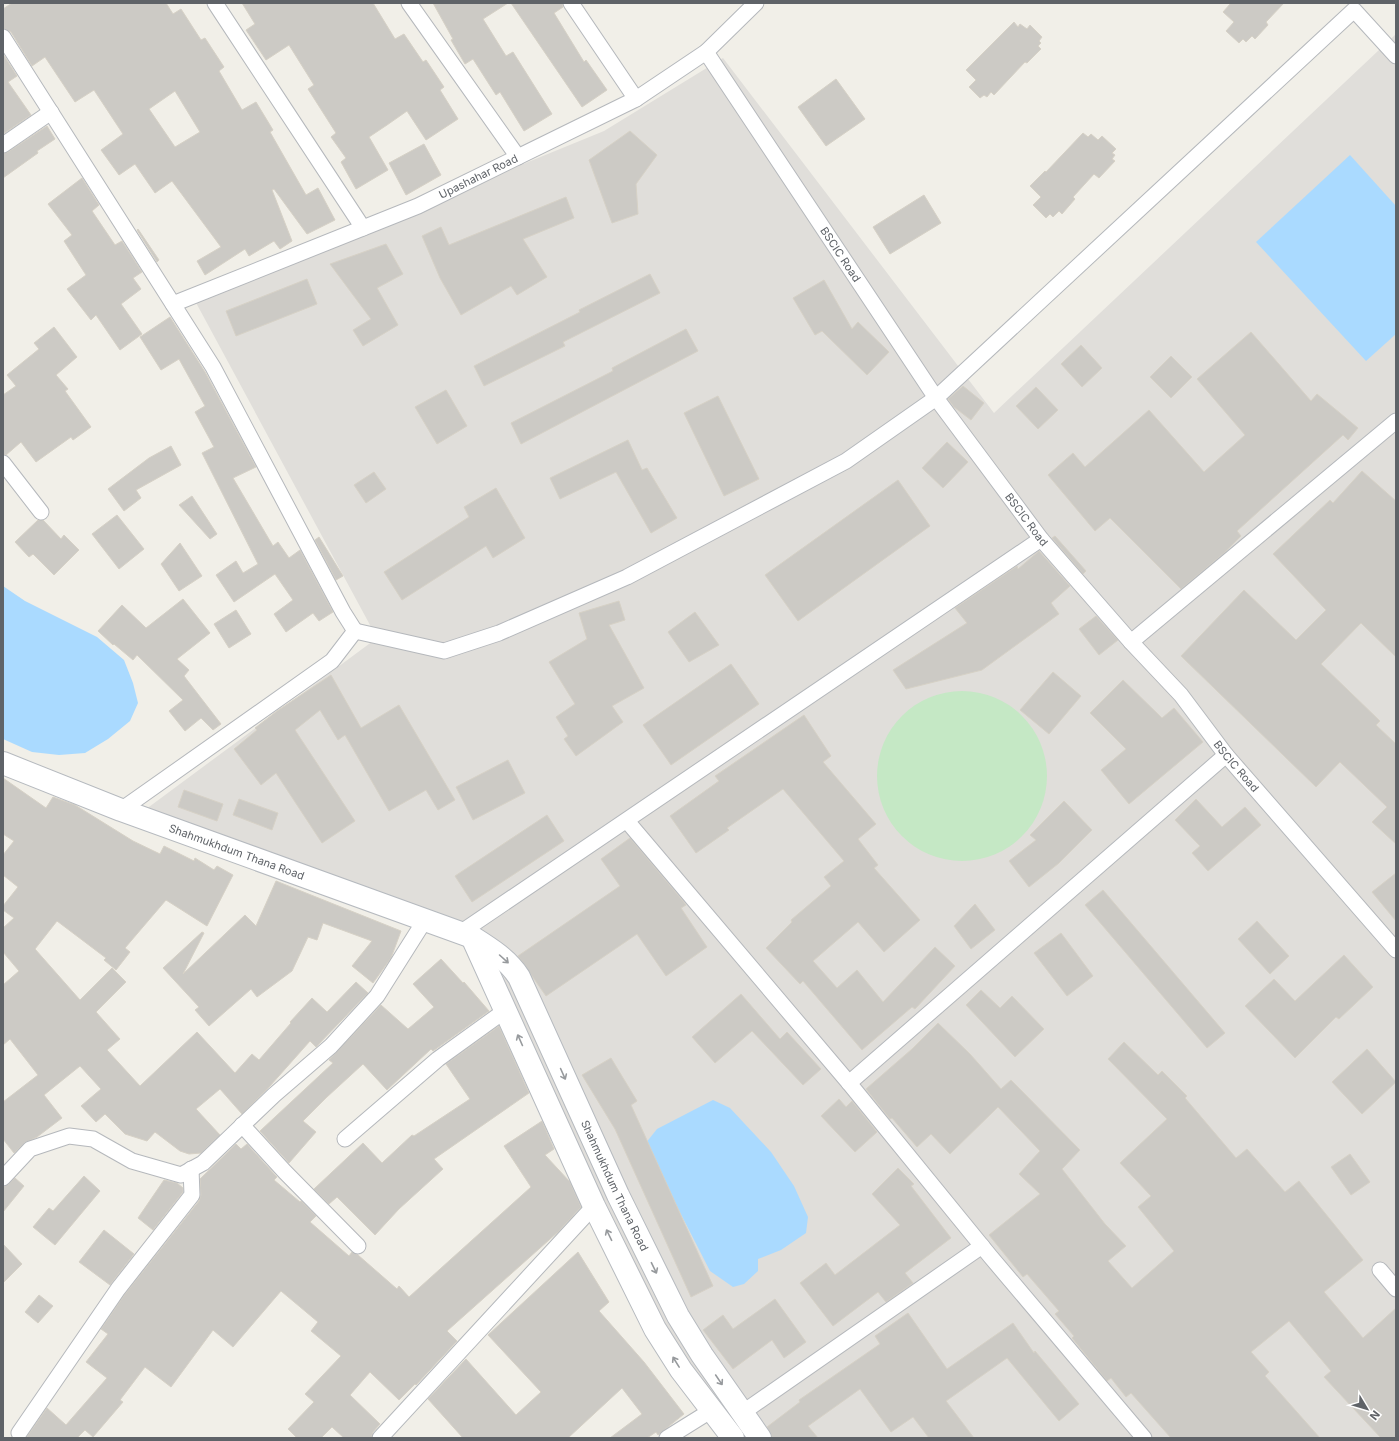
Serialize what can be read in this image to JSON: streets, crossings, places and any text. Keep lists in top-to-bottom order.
{
  "streets": {
    "main road": ["Shahmukhdum Thana Road"],
    "street": ["Upashahar Road", "BSCIC Road"]
  },
  "crossings": [
    ["Upashahar Road", "BSCIC Road"]
  ],
  "north": "bottom right"
}
